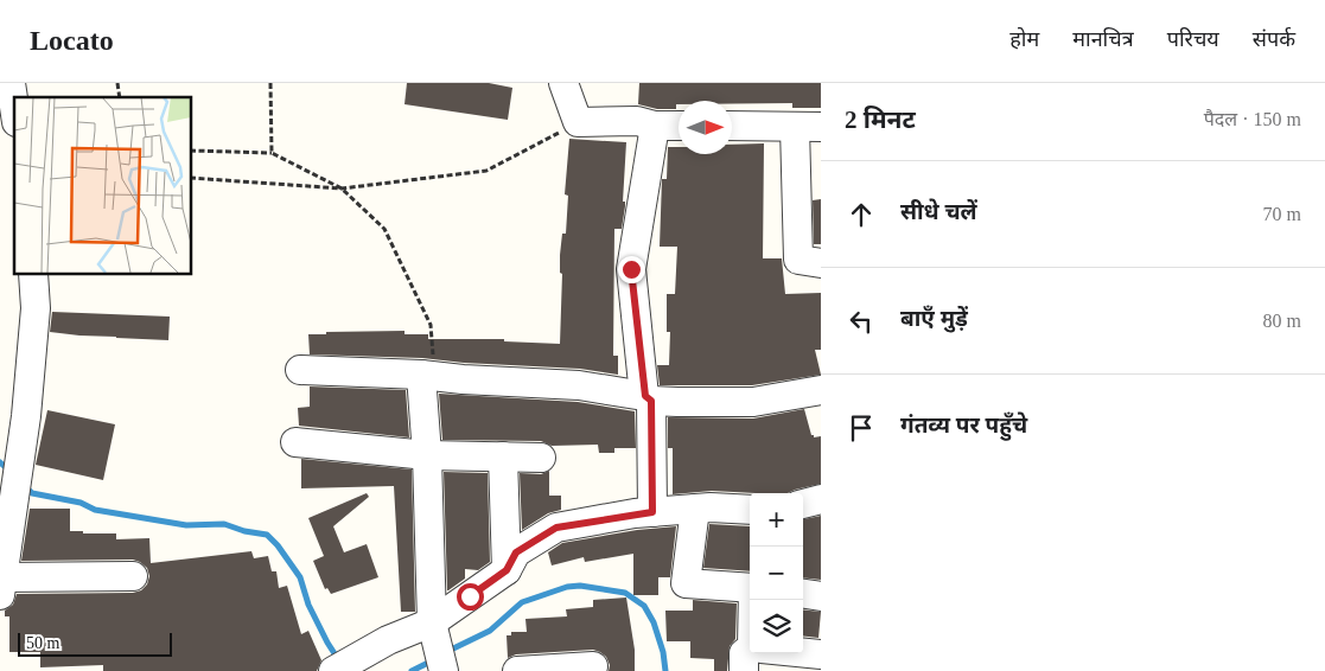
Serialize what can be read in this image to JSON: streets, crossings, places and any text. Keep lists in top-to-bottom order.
{
  "scale_bar": "50 m",
  "north": "right",
  "page": {
    "header": "Locato",
    "nav": [
      "होम",
      "मानचित्र",
      "परिचय",
      "संपर्क"
    ],
    "heading": ["2 मिनट", "पैदल · 150 m"],
    "list": [
      ["सीधे चलें", "70 m"],
      ["बाएँ मुड़ें", "80 m"],
      "गंतव्य पर पहुँचे"
    ],
    "map_buttons": ["+", "−"],
    "scale": "50 m"
  }
}
